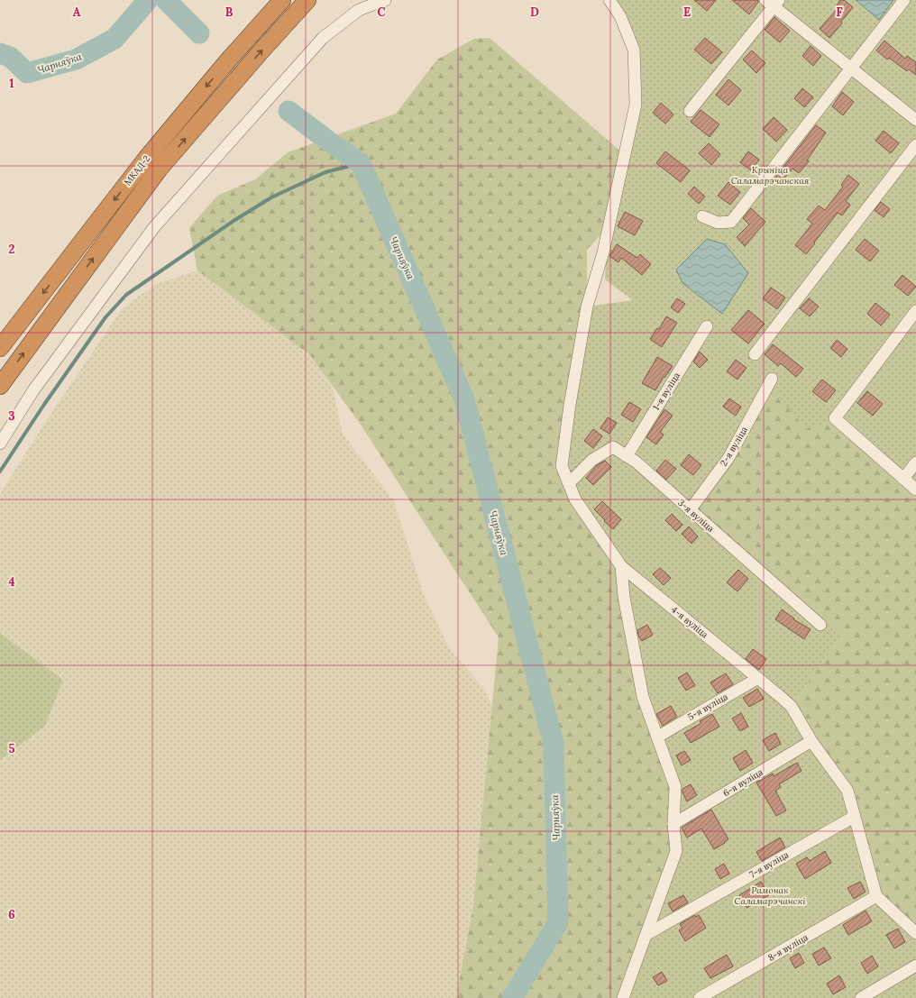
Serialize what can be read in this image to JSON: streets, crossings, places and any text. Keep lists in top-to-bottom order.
{
  "streets": {
    "highway": ["МКАД-2"],
    "street": [
      "1-я вуліца",
      "2-я вуліца",
      "3-я вуліца",
      "4-я вуліца",
      "5-я вуліца",
      "6-я вуліца",
      "7-я вуліца",
      "8-я вуліца"
    ]
  },
  "crossings": [
    ["1-я вуліца", "3-я вуліца"],
    ["2-я вуліца", "3-я вуліца"],
    ["4-я вуліца", "5-я вуліца"],
    ["4-я вуліца", "6-я вуліца"],
    ["4-я вуліца", "7-я вуліца"],
    ["4-я вуліца", "8-я вуліца"]
  ],
  "water": ["Чарняўка"],
  "parks": ["Крыніца Саламарэчанская", "Рамонак Саламарэчанскі"],
  "grid": {
    "columns": [
      "A",
      "B",
      "C",
      "D",
      "E",
      "F"
    ],
    "rows": [
      "1",
      "2",
      "3",
      "4",
      "5",
      "6"
    ]
  }
}
